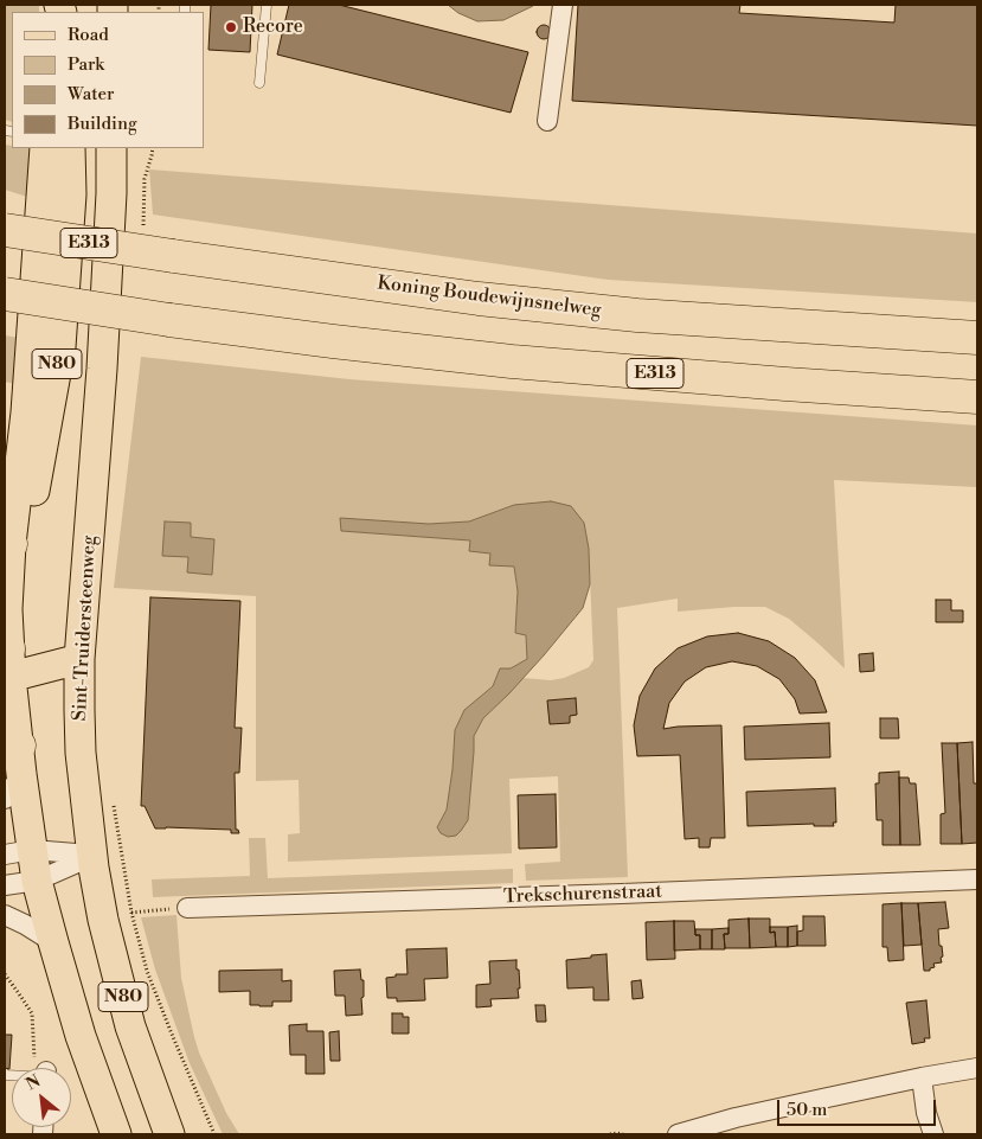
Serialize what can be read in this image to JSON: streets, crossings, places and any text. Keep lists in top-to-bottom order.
{
  "streets": {
    "highway": ["E313", "Koning Boudewijnsnelweg"],
    "main road": ["N80", "Sint-Truidersteenweg"],
    "street": ["Trekschurenstraat"]
  },
  "places": ["Recore"],
  "legend": [
    "Road",
    "Park",
    "Water",
    "Building"
  ],
  "scale_bar": "50 m",
  "north": "top left"
}
